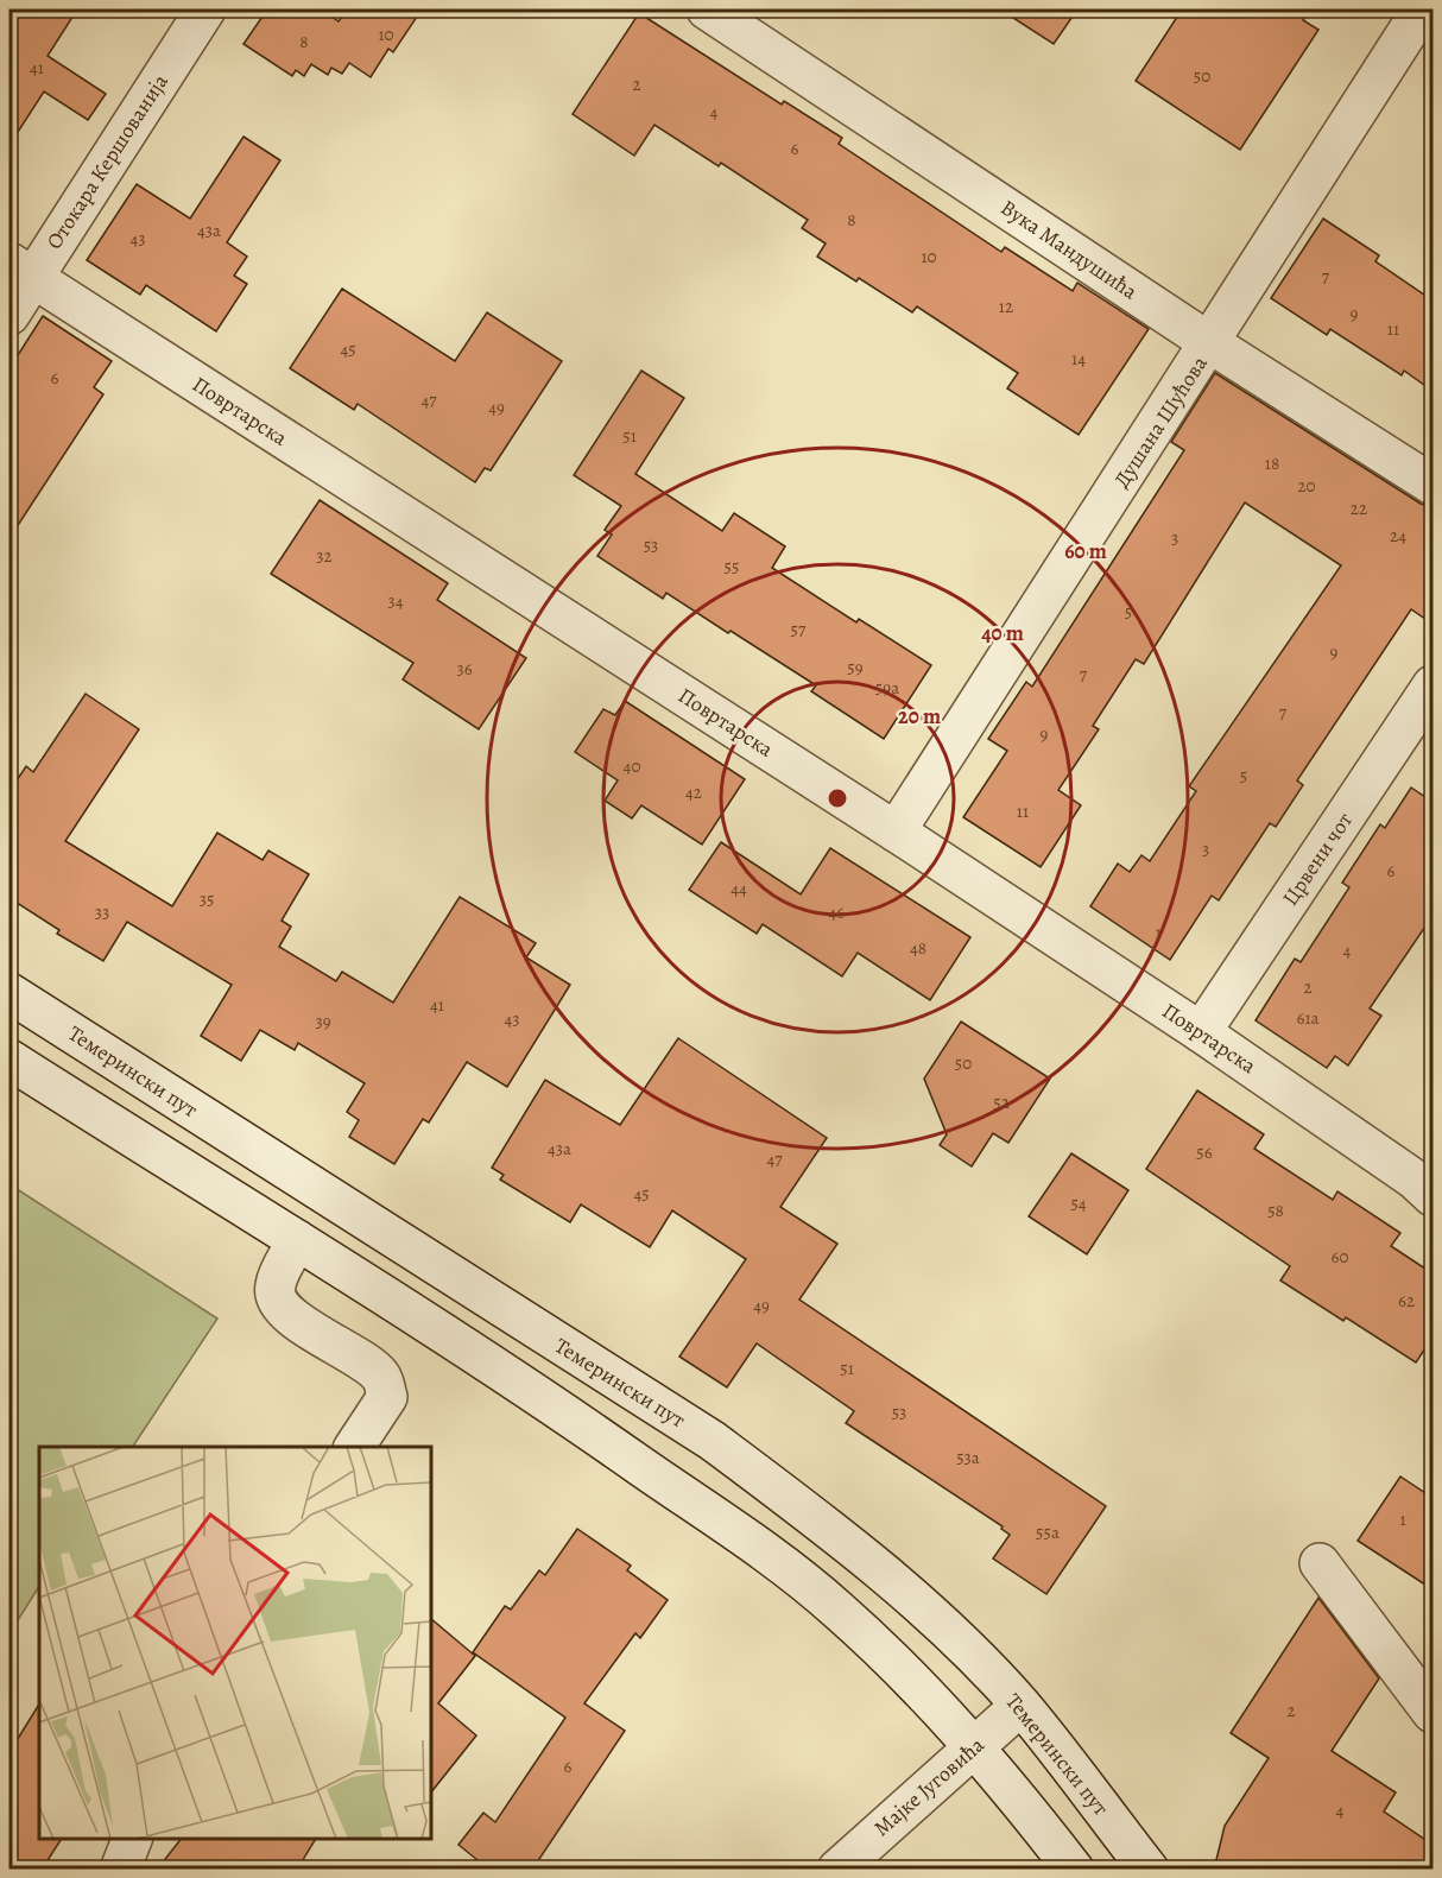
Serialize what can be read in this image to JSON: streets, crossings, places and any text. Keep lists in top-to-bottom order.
{
  "streets": {
    "street": [
      "Отокара Кершованија",
      "Вука Мандушића",
      "Повртарска",
      "Душана Шућова",
      "Црвени чот",
      "Темерински пут",
      "Мајке Југовића"
    ]
  },
  "crossings": [
    ["Отокара Кершованија", "Повртарска"],
    ["Вука Мандушића", "Душана Шућова"],
    ["Повртарска", "Душана Шућова"],
    ["Повртарска", "Црвени чот"],
    ["Темерински пут", "Мајке Југовића"]
  ],
  "house_numbers": [
    "10",
    "8",
    "41",
    "50",
    "2",
    "4",
    "6",
    "8",
    "43a",
    "43",
    "10",
    "7",
    "12",
    "9",
    "11",
    "45",
    "14",
    "6",
    "47",
    "49",
    "51",
    "18",
    "20",
    "22",
    "24",
    "3",
    "53",
    "32",
    "55",
    "34",
    "5",
    "57",
    "9",
    "59",
    "36",
    "7",
    "59a",
    "7",
    "9",
    "40",
    "5",
    "42",
    "11",
    "3",
    "6",
    "44",
    "35",
    "33",
    "46",
    "1",
    "48",
    "4",
    "2",
    "41",
    "61a",
    "43",
    "39",
    "50",
    "52",
    "43a",
    "56",
    "47",
    "45",
    "54",
    "58",
    "60",
    "62",
    "49",
    "51",
    "53",
    "53a",
    "1",
    "55a",
    "2",
    "6",
    "4"
  ],
  "rings": ["60 m", "40 m", "20 m"]
}
